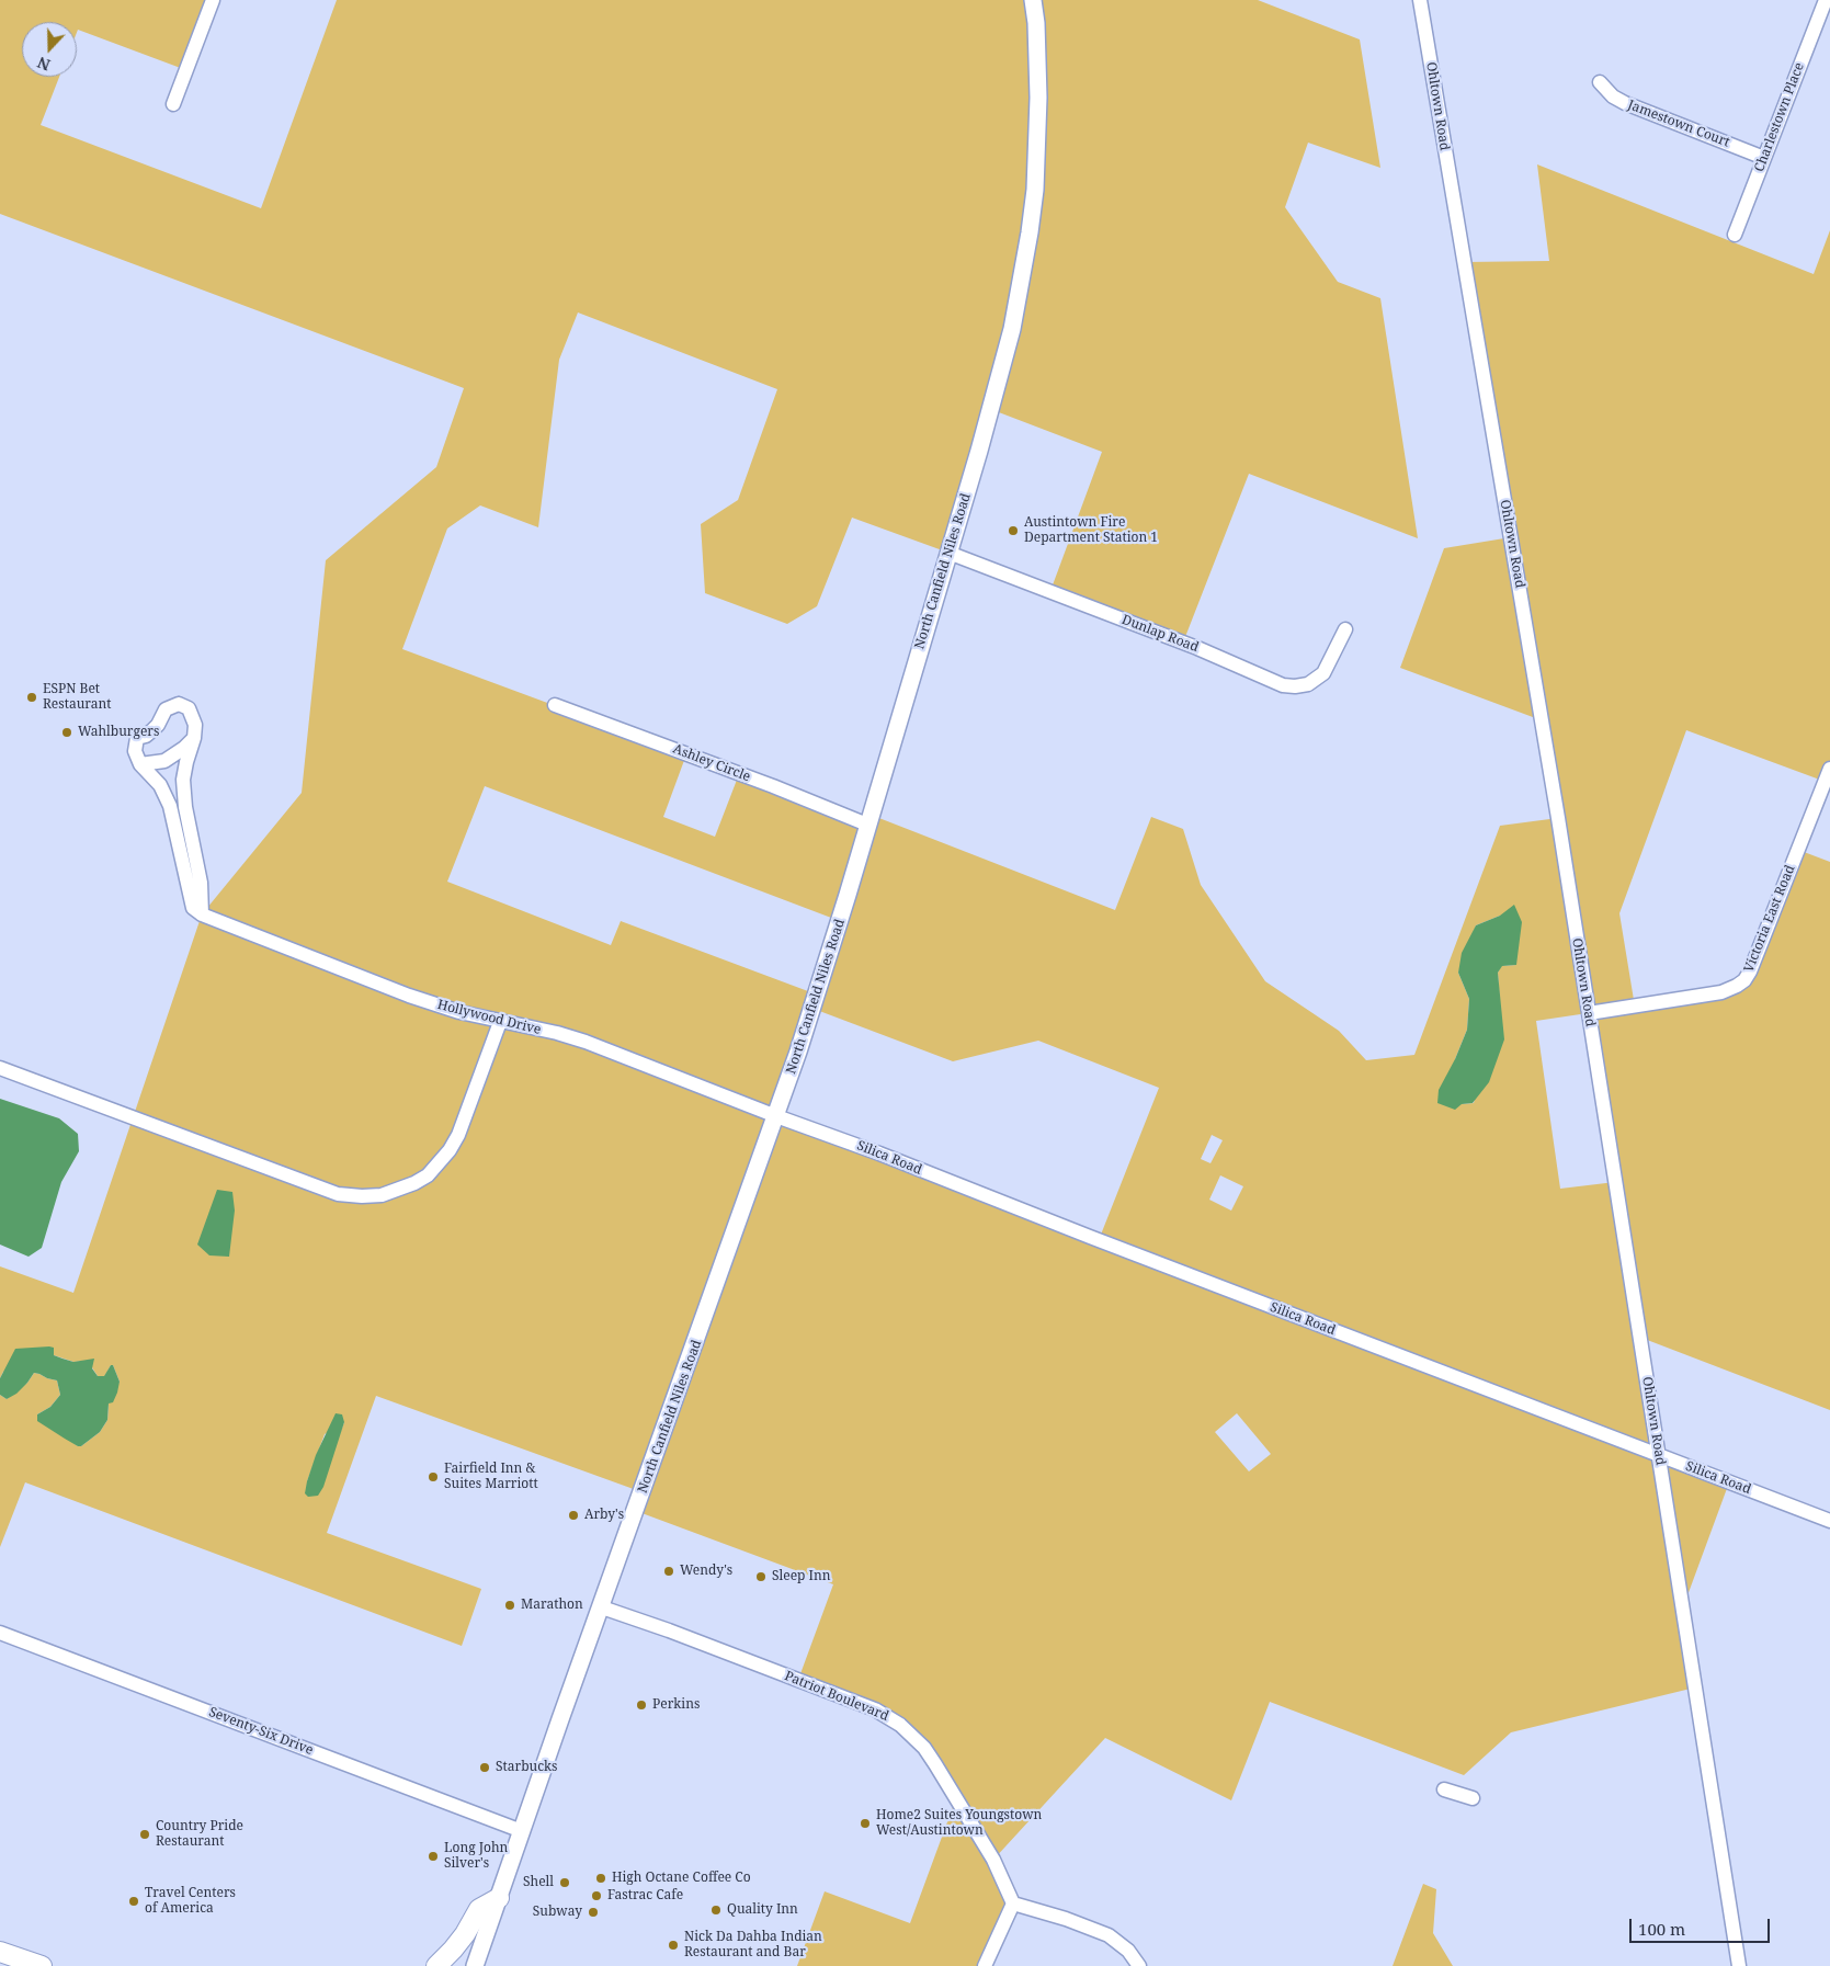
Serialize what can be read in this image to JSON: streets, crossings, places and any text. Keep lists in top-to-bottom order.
{
  "streets": {
    "main road": ["North Canfield Niles Road"],
    "street": [
      "Ohltown Road",
      "Charlestown Place",
      "Jamestown Court",
      "Dunlap Road",
      "Ashley Circle",
      "Victoria East Road",
      "Hollywood Drive",
      "Silica Road",
      "Patriot Boulevard",
      "Seventy-Six Drive"
    ]
  },
  "crossings": [
    ["Ohltown Road", "Victoria East Road"],
    ["Ohltown Road", "Silica Road"],
    ["Charlestown Place", "Jamestown Court"],
    ["North Canfield Niles Road", "Dunlap Road"],
    ["North Canfield Niles Road", "Ashley Circle"],
    ["North Canfield Niles Road", "Hollywood Drive"],
    ["North Canfield Niles Road", "Silica Road"],
    ["North Canfield Niles Road", "Patriot Boulevard"],
    ["North Canfield Niles Road", "Seventy-Six Drive"],
    ["Hollywood Drive", "Silica Road"]
  ],
  "places": [
    "Austintown Fire Department Station 1",
    "ESPN Bet Restaurant",
    "Wahlburgers",
    "Fairfield Inn & Suites Marriott",
    "Arby's",
    "Wendy's",
    "Sleep Inn",
    "Marathon",
    "Perkins",
    "Starbucks",
    "Home2 Suites Youngstown West/Austintown",
    "Country Pride Restaurant",
    "Long John Silver's",
    "High Octane Coffee Co",
    "Shell",
    "Fastrac Cafe",
    "Travel Centers of America",
    "Quality Inn",
    "Subway",
    "Nick Da Dahba Indian Restaurant and Bar"
  ],
  "scale_bar": "100 m",
  "north": "bottom"
}
